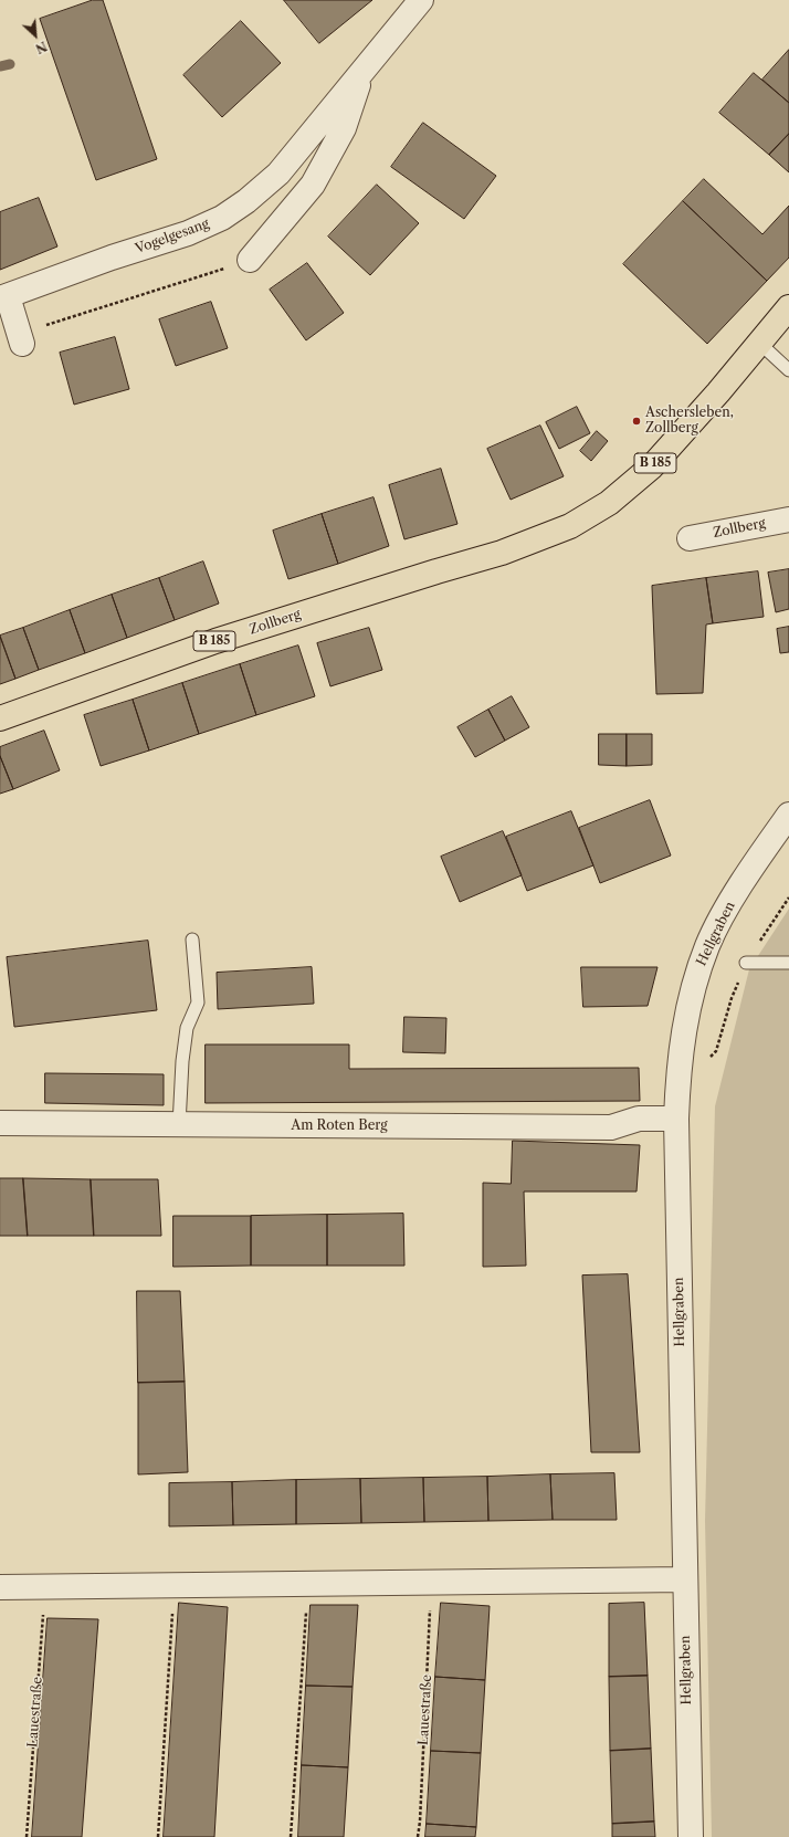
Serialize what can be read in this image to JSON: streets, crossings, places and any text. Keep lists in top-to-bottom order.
{
  "streets": {
    "main road": ["B 185", "Zollberg"],
    "street": ["Vogelgesang", "Hellgraben", "Am Roten Berg"],
    "path": ["Lauestraße"]
  },
  "crossings": [
    ["B 185", "Zollberg"],
    ["Hellgraben", "Am Roten Berg"]
  ],
  "places": ["Aschersleben, Zollberg"],
  "north": "bottom right"
}
